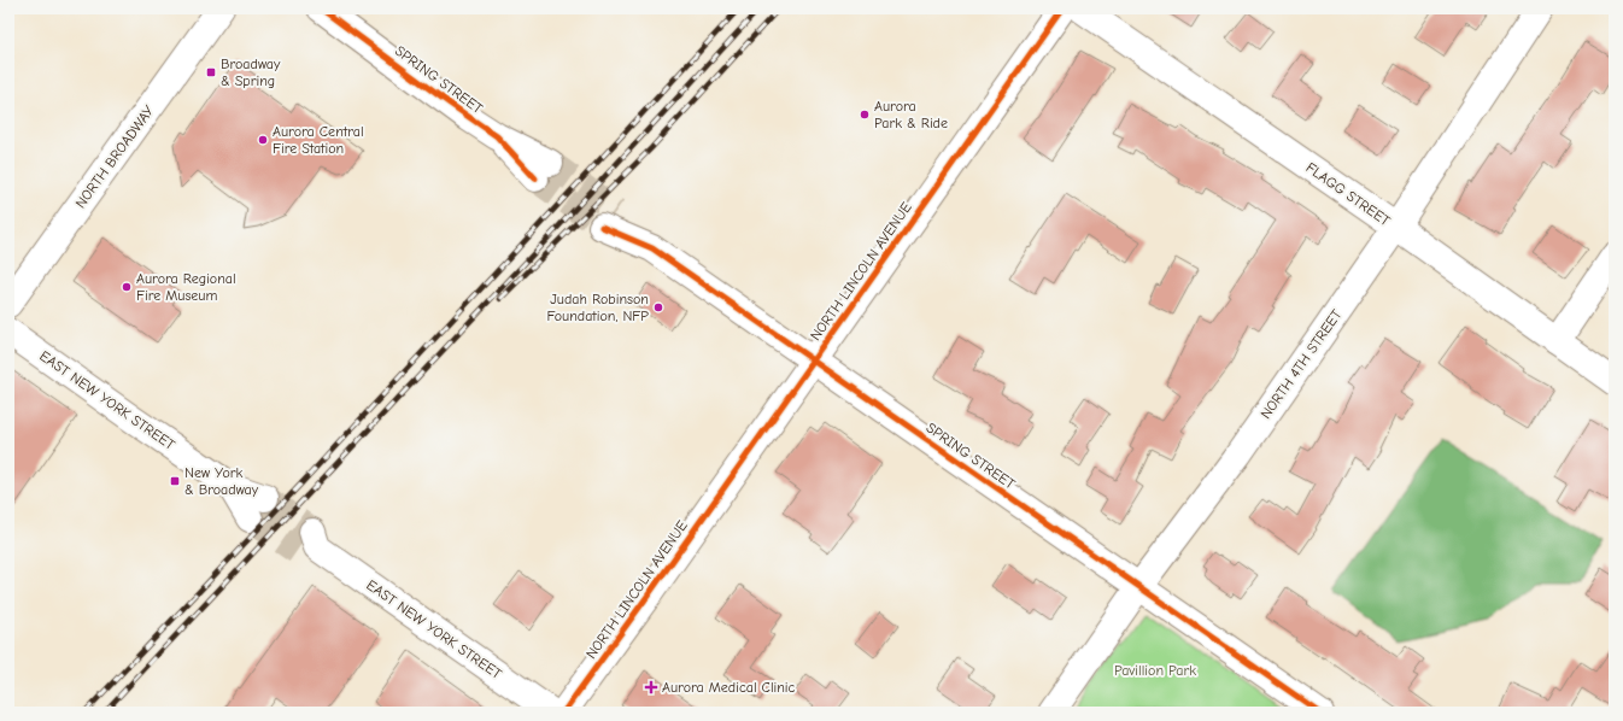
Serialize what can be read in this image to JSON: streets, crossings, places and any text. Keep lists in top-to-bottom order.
{
  "streets": {
    "street": [
      "SPRING STREET",
      "NORTH BROADWAY",
      "FLAGG STREET",
      "NORTH LINCOLN AVENUE",
      "NORTH 4TH STREET",
      "EAST NEW YORK STREET"
    ]
  },
  "crossings": [
    ["SPRING STREET", "NORTH LINCOLN AVENUE"],
    ["SPRING STREET", "NORTH 4TH STREET"],
    ["FLAGG STREET", "NORTH 4TH STREET"]
  ],
  "parks": ["Pavillion Park"],
  "places": {
    "transit": ["Broadway & Spring", "New York & Broadway"],
    "other": [
      "Aurora Park & Ride",
      "Aurora Central Fire Station",
      "Aurora Regional Fire Museum",
      "Judah Robinson Foundation, NFP"
    ],
    "health": ["Aurora Medical Clinic"]
  }
}
